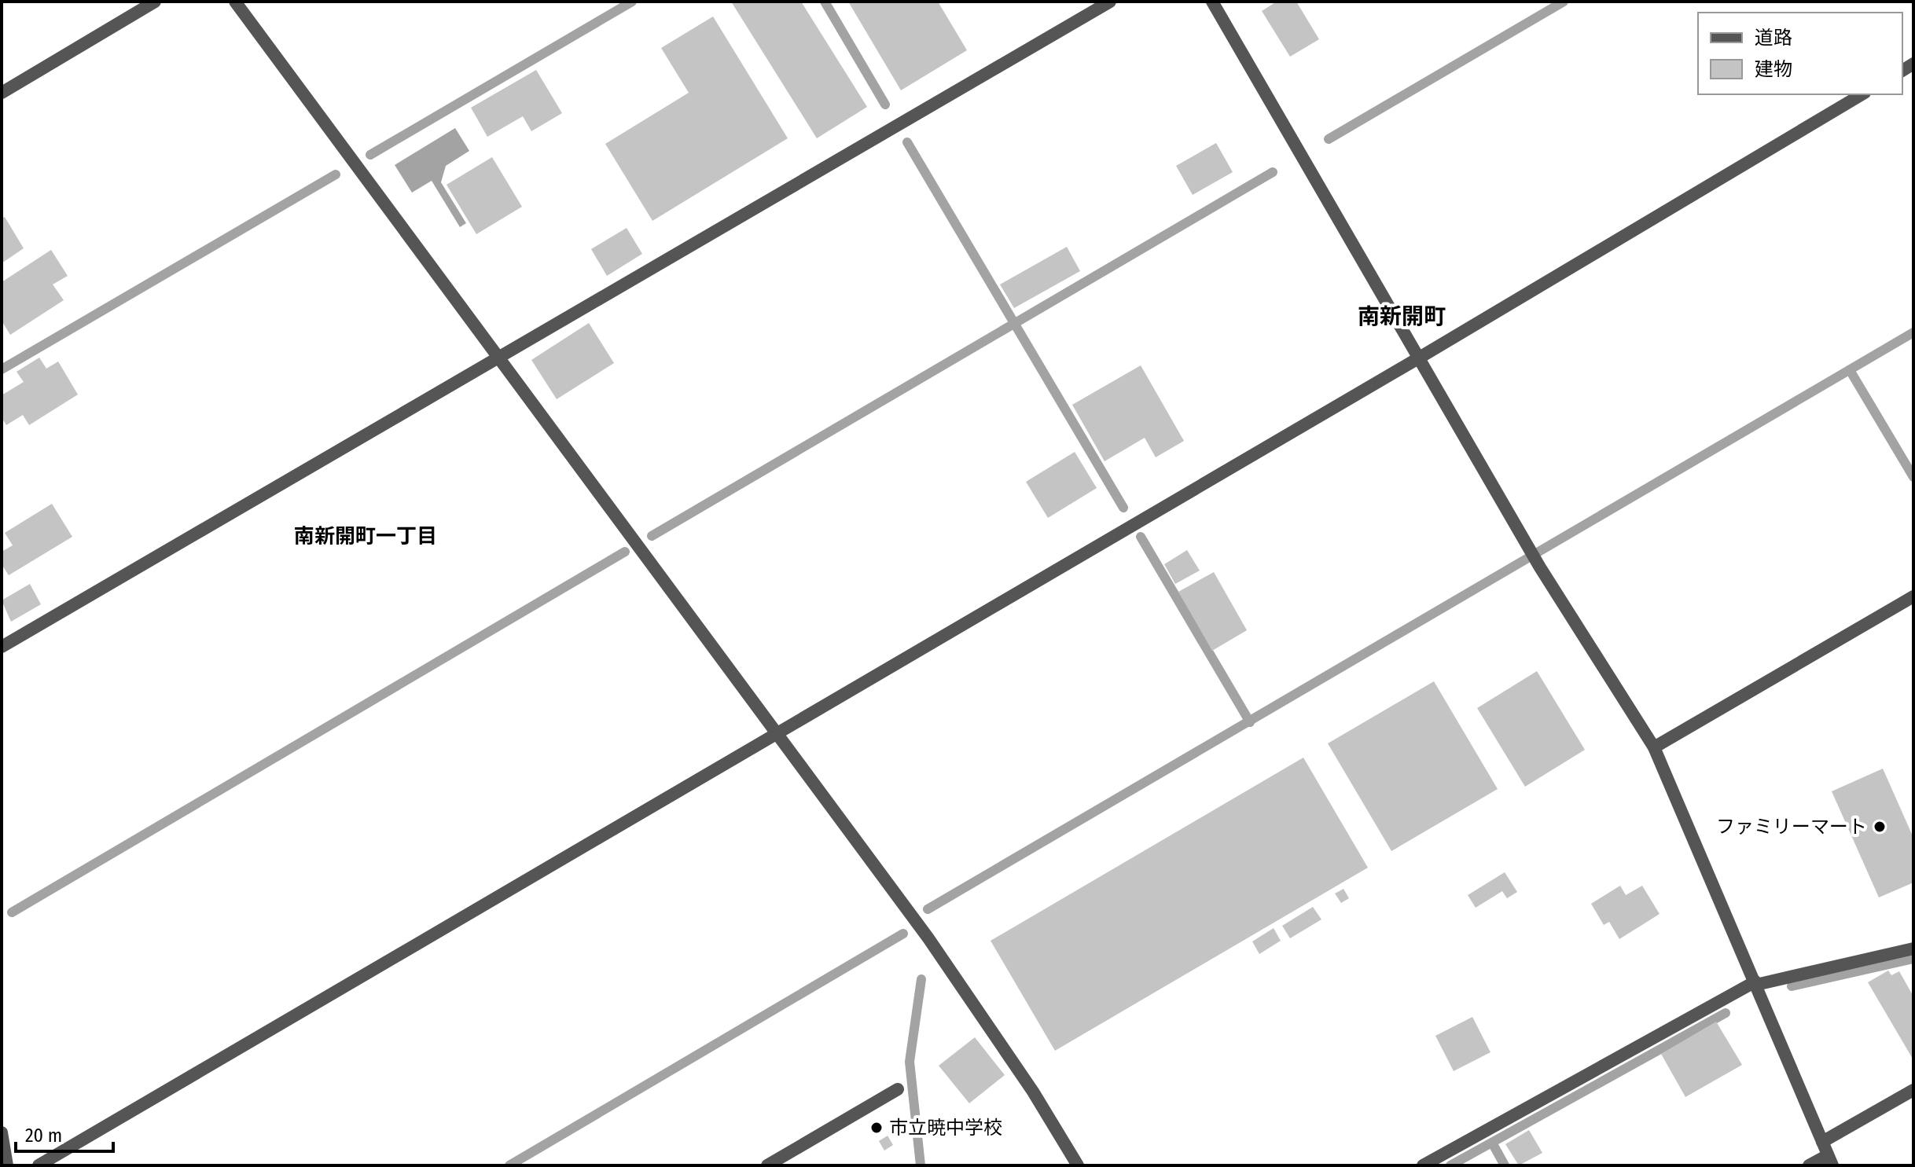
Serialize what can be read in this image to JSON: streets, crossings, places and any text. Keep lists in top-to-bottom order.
{
  "districts": ["南新開町", "南新開町一丁目"],
  "places": ["ファミリーマート", "市立暁中学校"],
  "legend": ["道路", "建物"],
  "scale_bar": "20 m"
}
